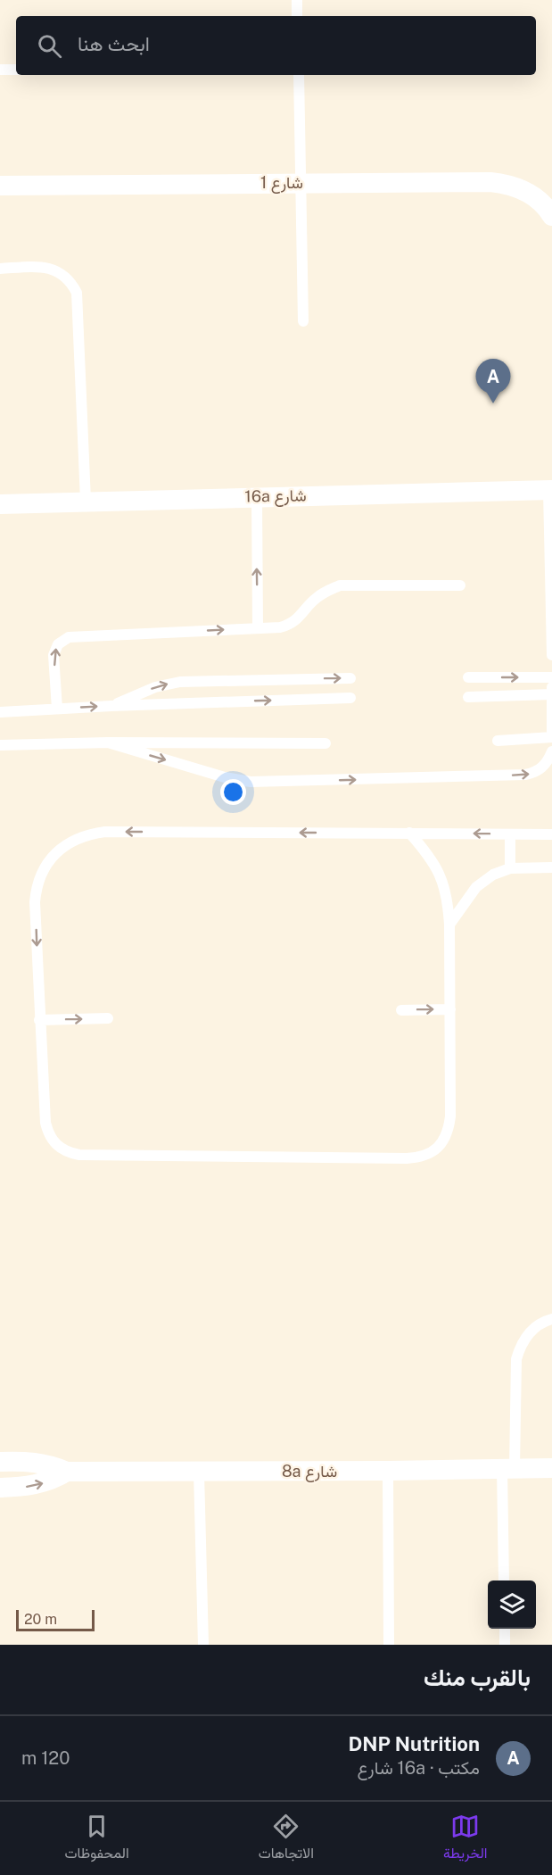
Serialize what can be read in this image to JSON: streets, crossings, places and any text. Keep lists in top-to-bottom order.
{
  "streets": {
    "street": ["شارع 1", "16a شارع", "8a شارع"]
  },
  "scale_bar": "20 m",
  "page": {
    "search": "ابحث هنا",
    "pins": "A",
    "scale": "20 m",
    "heading": "بالقرب منك",
    "list": [
      {
        "mark": "A",
        "name": "DNP Nutrition",
        "note": "مكتب · 16a شارع",
        "value": "120 m"
      }
    ],
    "nav": ["الخريطة", "الاتجاهات", "المحفوظات"]
  }
}
